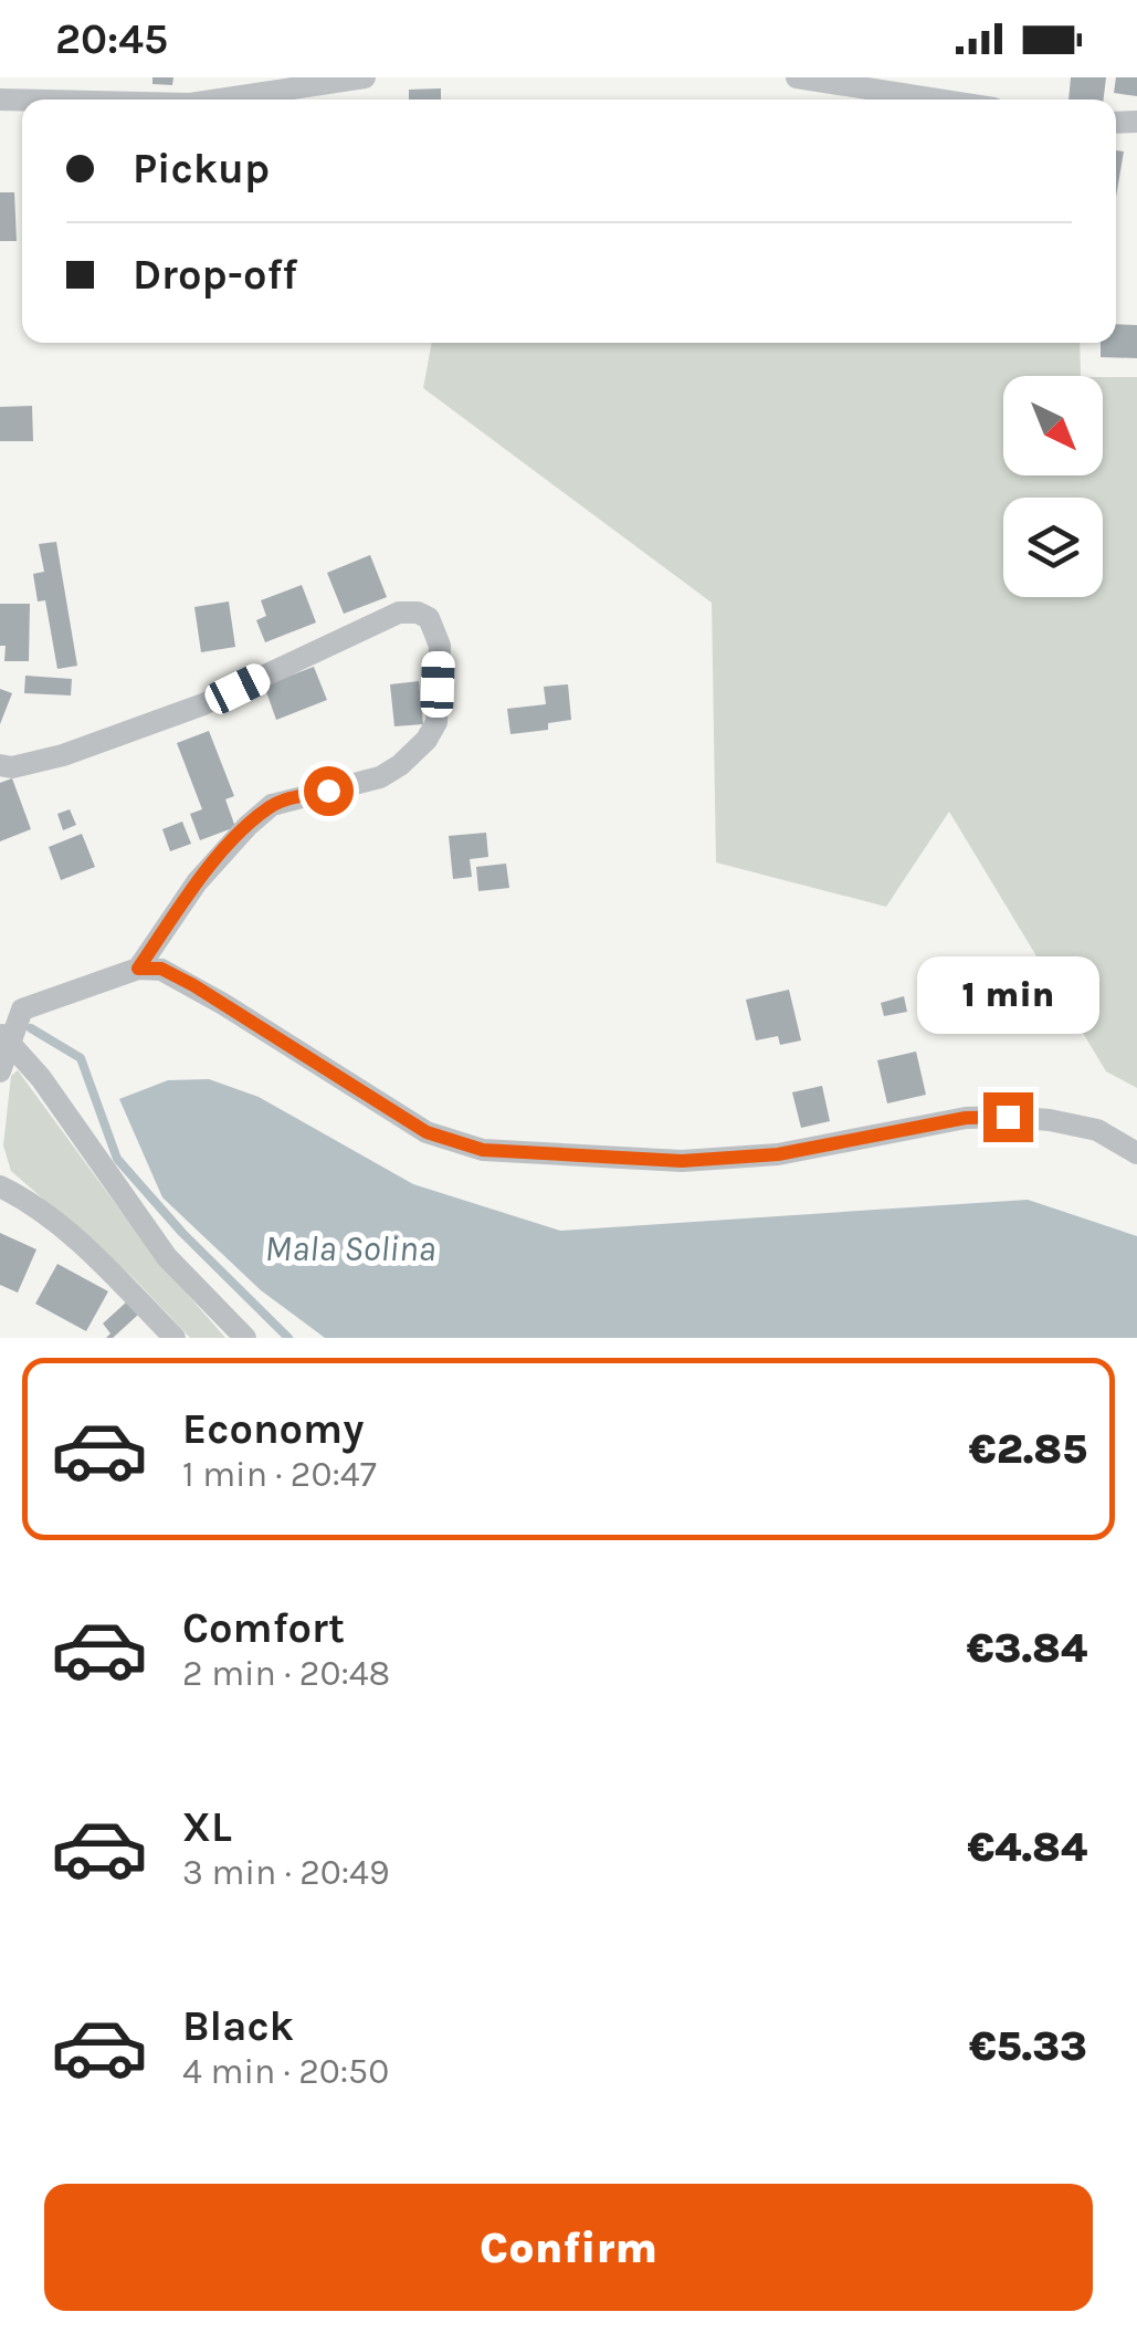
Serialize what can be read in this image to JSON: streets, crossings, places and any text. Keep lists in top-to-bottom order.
{
  "water": ["Mala Solina"],
  "north": "bottom right",
  "page": {
    "status": "20:45",
    "banner": ["Pickup", "Drop-off"],
    "bubble": "1 min",
    "list": [
      {
        "name": "Economy",
        "note": "1 min · 20:47",
        "value": "€2.85"
      },
      {
        "name": "Comfort",
        "note": "2 min · 20:48",
        "value": "€3.84"
      },
      {
        "name": "XL",
        "note": "3 min · 20:49",
        "value": "€4.84"
      },
      {
        "name": "Black",
        "note": "4 min · 20:50",
        "value": "€5.33"
      }
    ],
    "buttons": "Confirm"
  }
}
